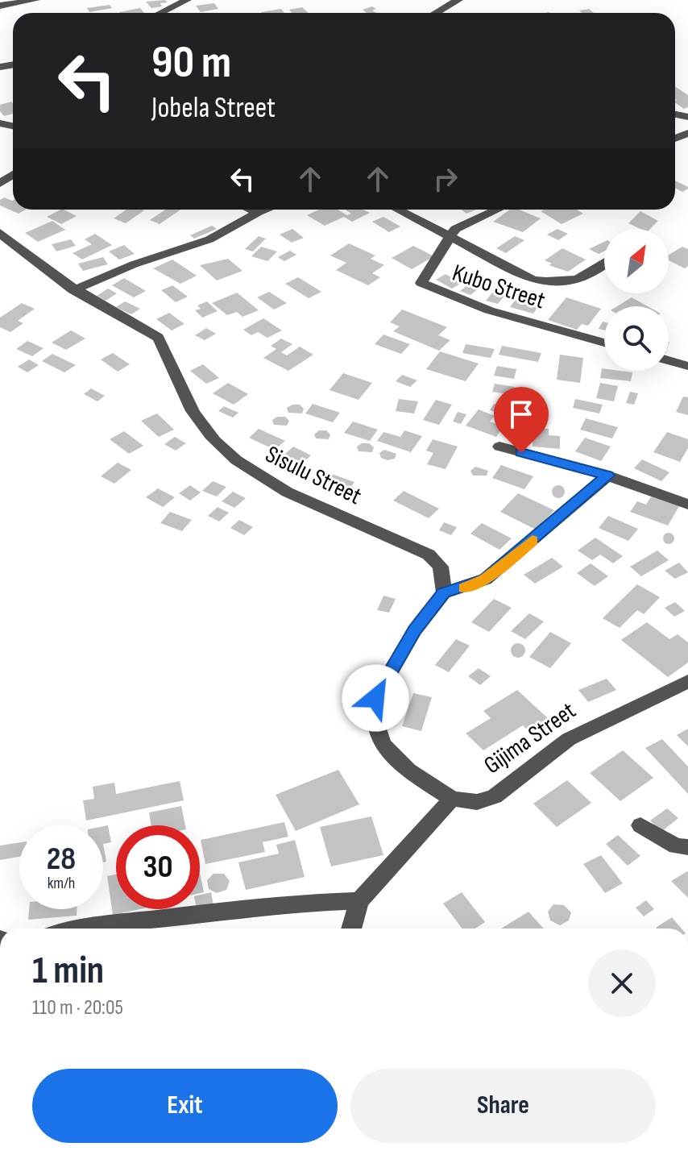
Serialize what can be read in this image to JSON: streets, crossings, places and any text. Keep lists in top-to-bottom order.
{
  "streets": {
    "street": ["Kubo Street", "Sisulu Street", "Gijima Street"]
  },
  "north": "top right",
  "page": {
    "turn": ["90 m", "Jobela Street"],
    "speed": "28 km/h",
    "limit": "30",
    "heading": ["1 min", "110 m · 20:05"],
    "buttons": ["Exit", "Share"]
  }
}
